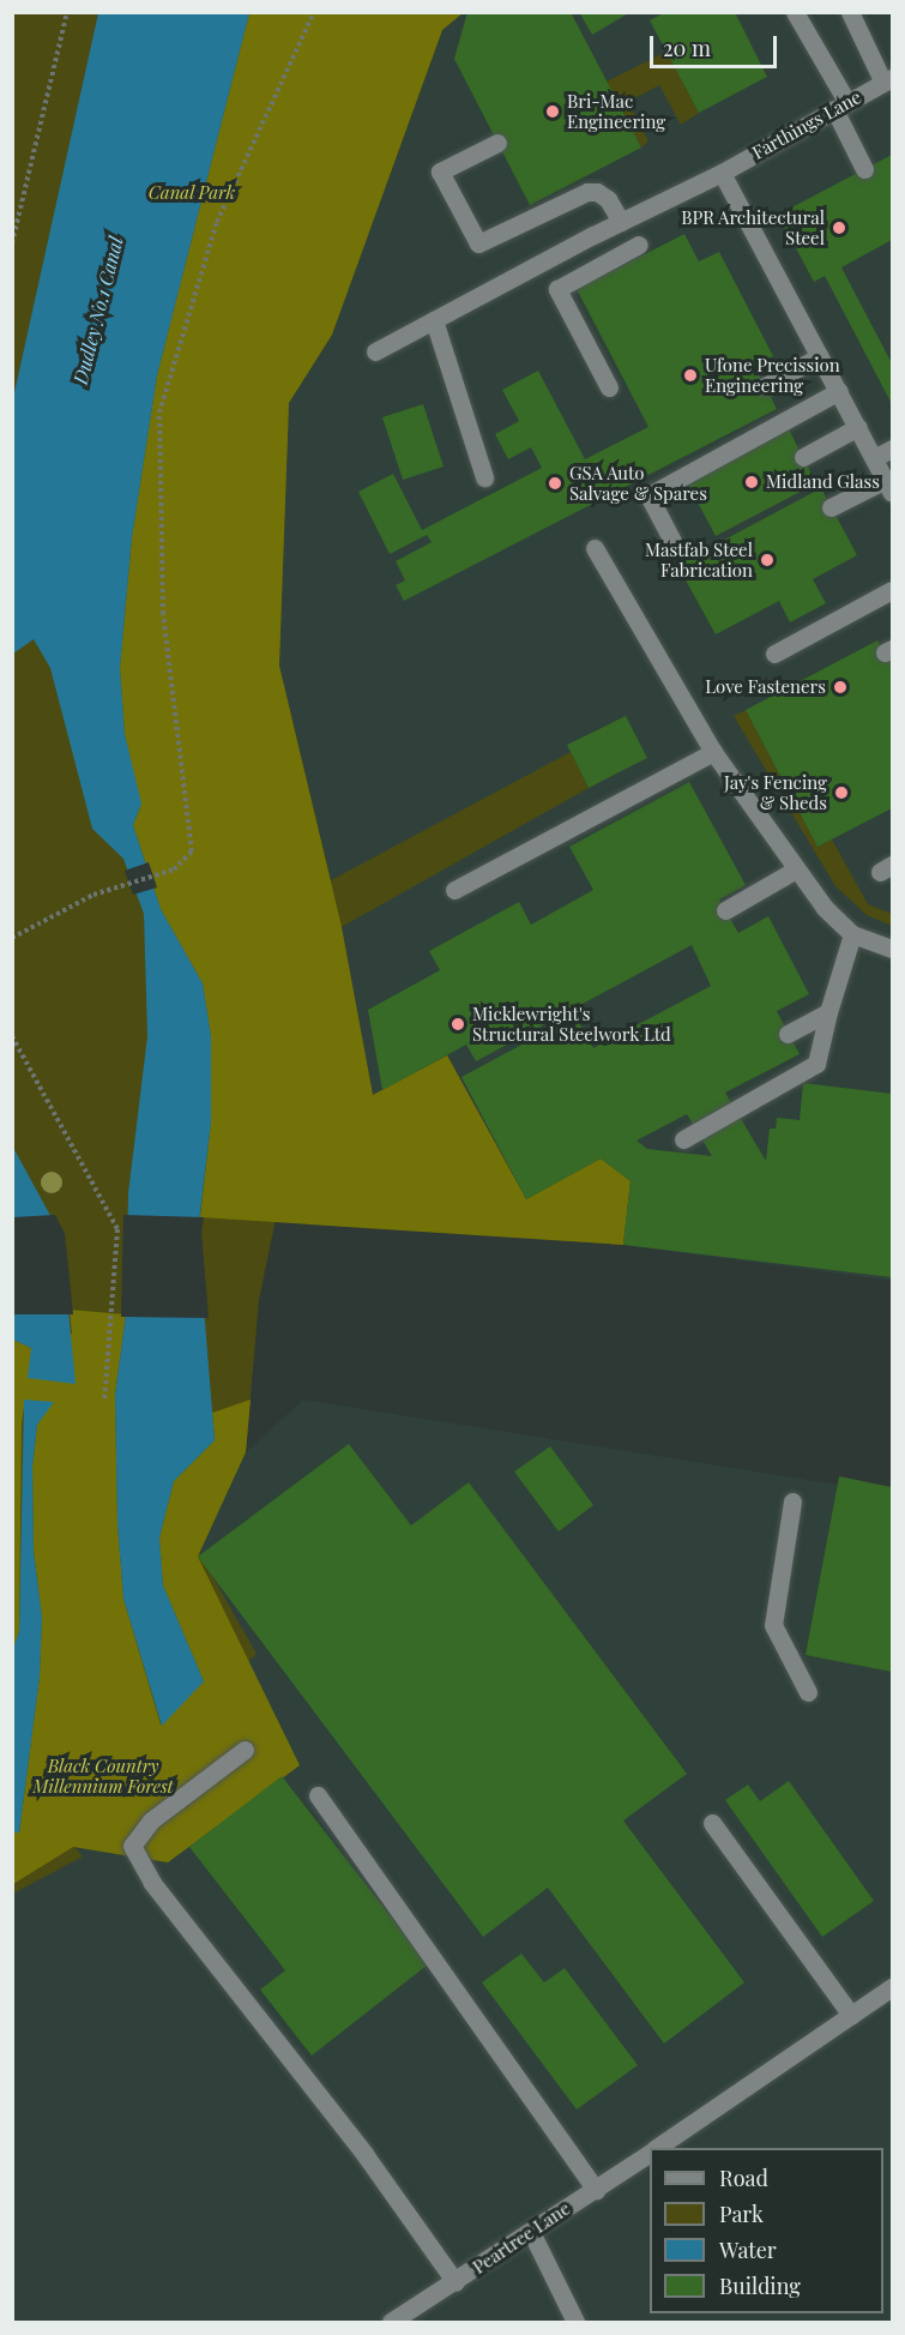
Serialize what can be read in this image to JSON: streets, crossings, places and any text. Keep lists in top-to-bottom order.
{
  "streets": {
    "street": ["Farthings Lane", "Peartree Lane"]
  },
  "water": ["Dudley No.1 Canal"],
  "parks": ["Canal Park", "Black Country Millennium Forest"],
  "places": [
    "Bri-Mac Engineering",
    "BPR Architectural Steel",
    "Ufone Precission Engineering",
    "Midland Glass",
    "GSA Auto Salvage & Spares",
    "Mastfab Steel Fabrication",
    "Love Fasteners",
    "Jay's Fencing & Sheds",
    "Micklewright's Structural Steelwork Ltd"
  ],
  "legend": [
    "Road",
    "Park",
    "Water",
    "Building"
  ],
  "scale_bar": "20 m"
}
